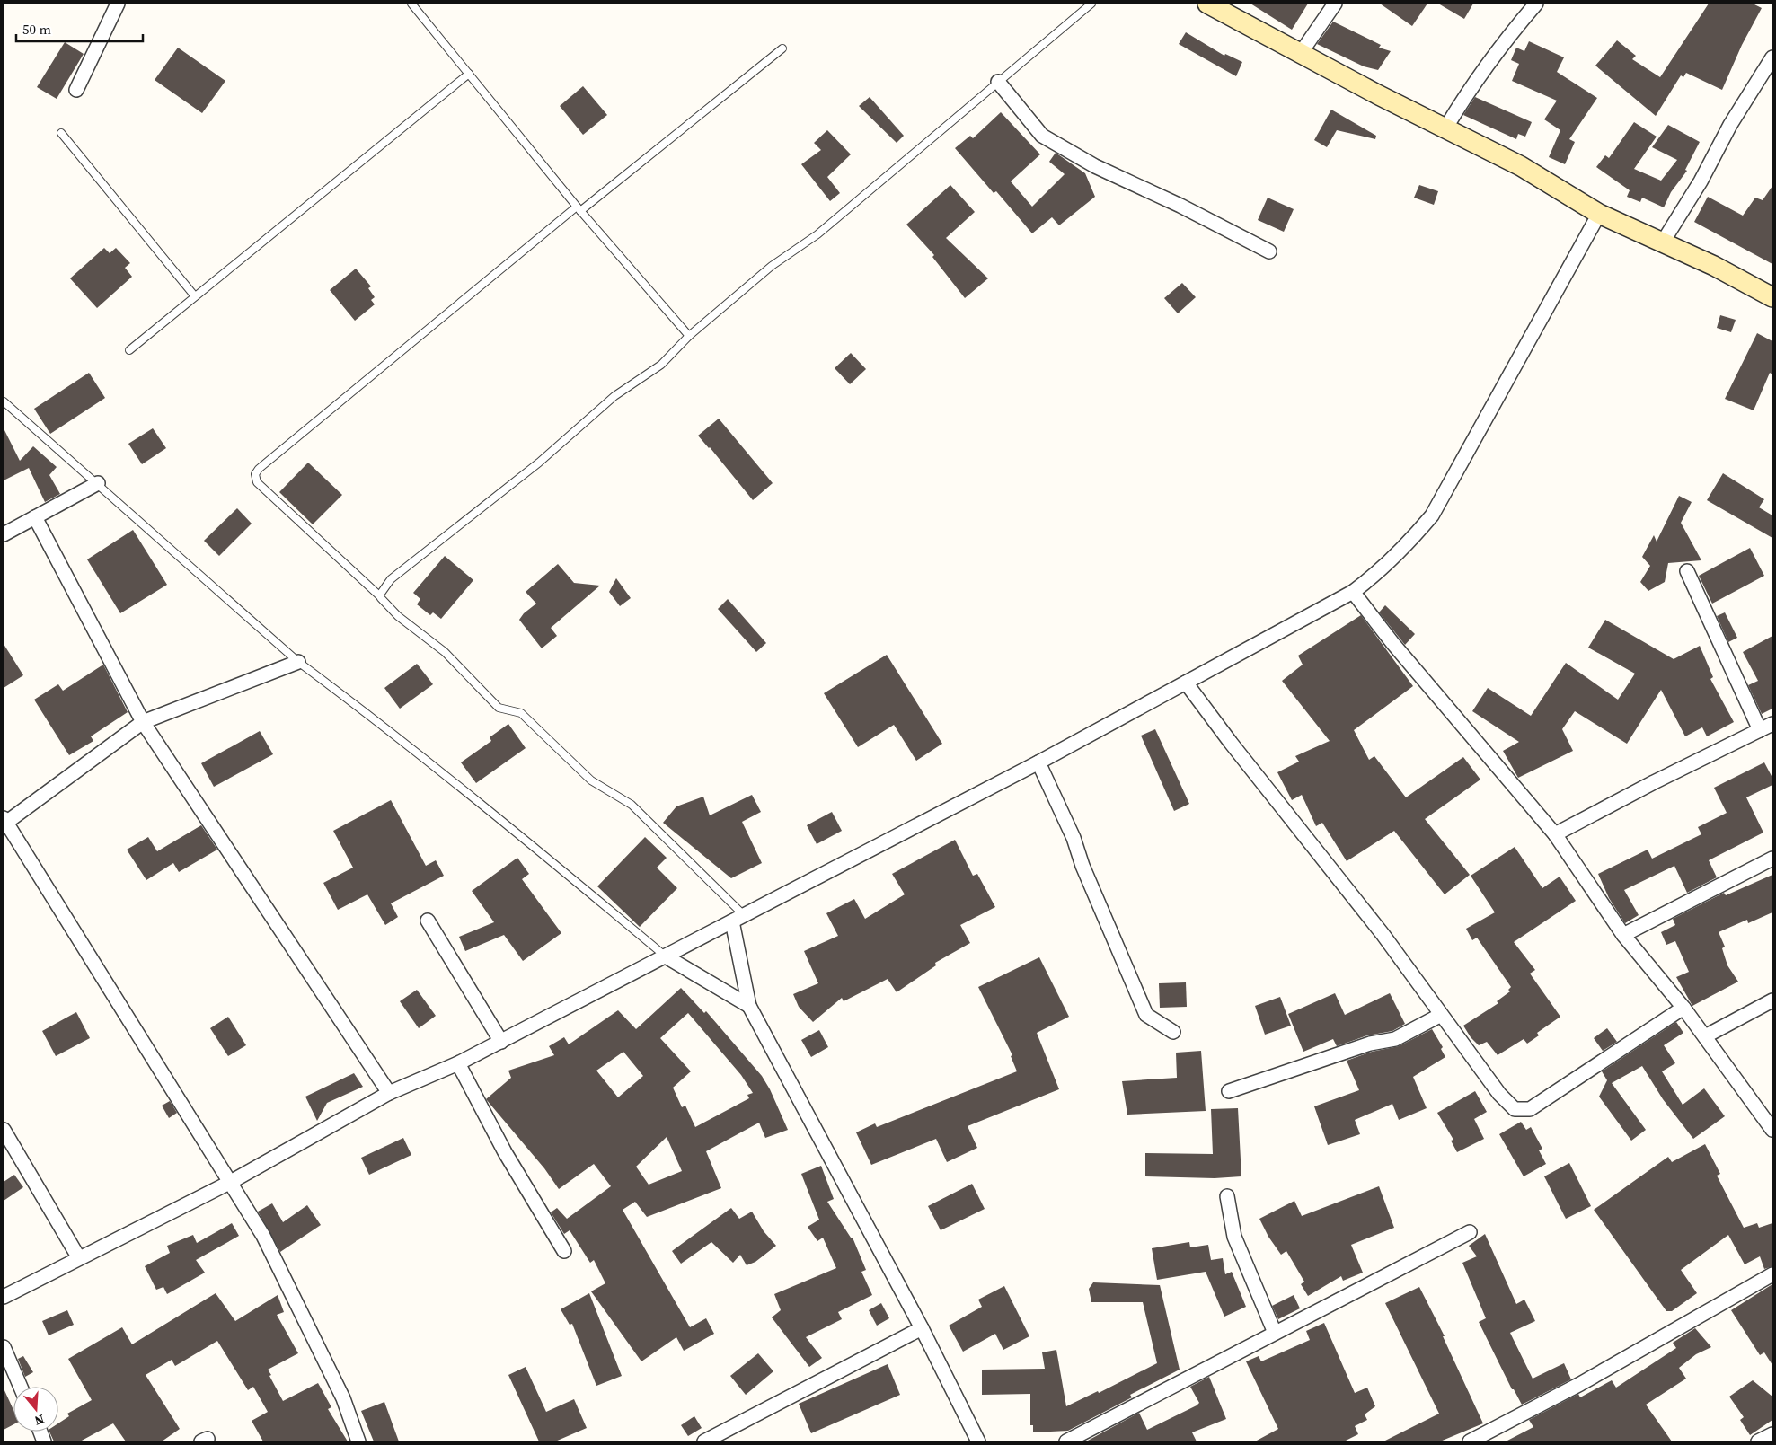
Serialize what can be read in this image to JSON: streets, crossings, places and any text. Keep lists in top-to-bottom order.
{
  "scale_bar": "50 m",
  "north": "bottom"
}
